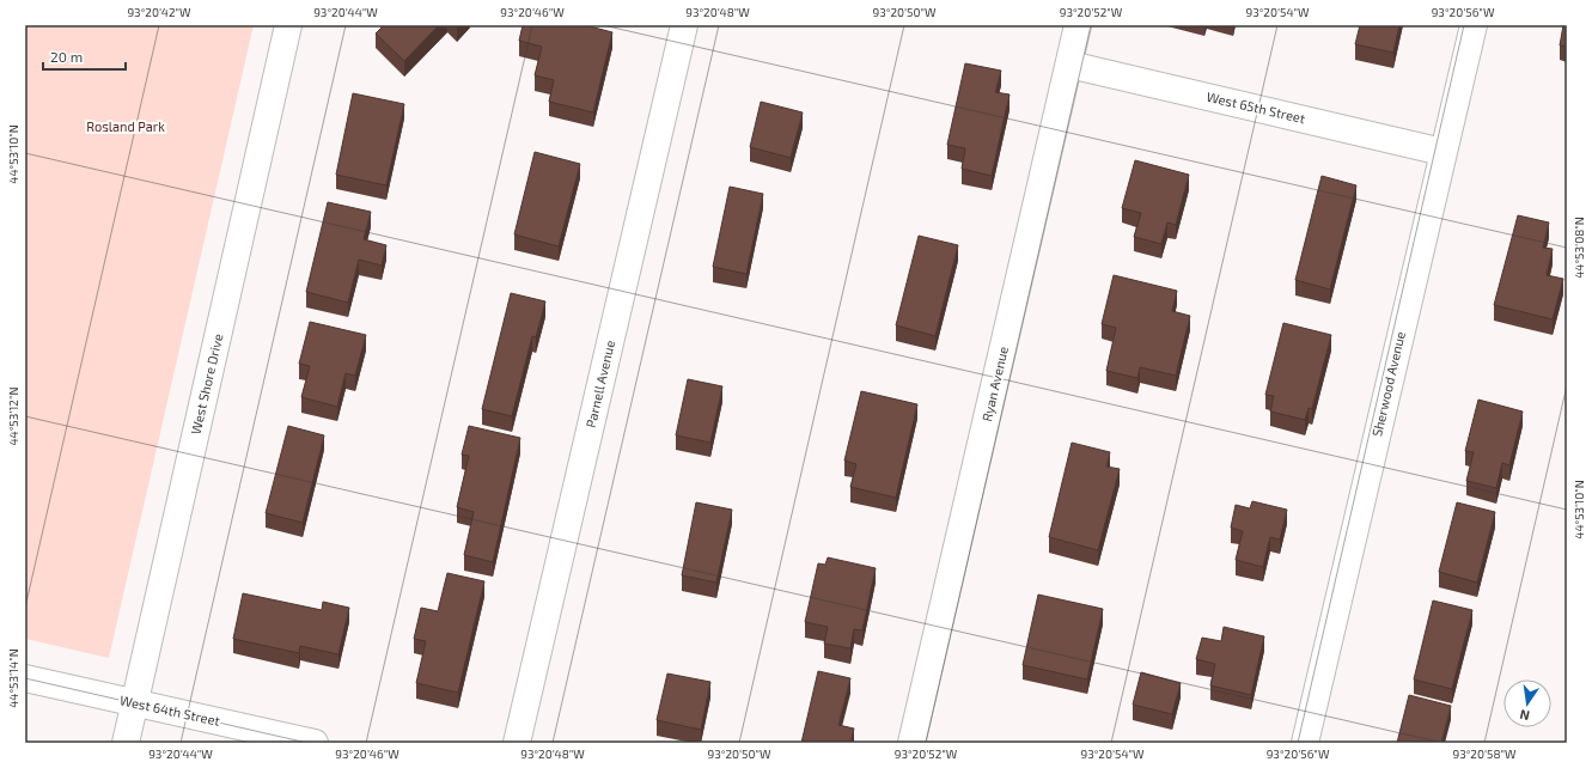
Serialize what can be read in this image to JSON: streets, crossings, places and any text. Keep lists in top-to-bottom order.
{
  "streets": {
    "street": [
      "West 65th Street",
      "West Shore Drive",
      "Parnell Avenue",
      "Ryan Avenue",
      "Sherwood Avenue",
      "West 64th Street"
    ]
  },
  "crossings": [
    ["West 65th Street", "Ryan Avenue"],
    ["West 65th Street", "Sherwood Avenue"],
    ["West Shore Drive", "West 64th Street"]
  ],
  "parks": ["Rosland Park"],
  "scale_bar": "20 m",
  "north": "bottom",
  "coordinates": [
    "93°20'42\"W",
    "93°20'44\"W",
    "93°20'46\"W",
    "93°20'48\"W",
    "93°20'50\"W",
    "93°20'52\"W",
    "93°20'54\"W",
    "93°20'56\"W",
    "44°53'10\"N",
    "44°53'08\"N",
    "44°53'12\"N",
    "44°53'14\"N",
    "93°20'58\"W"
  ]
}
